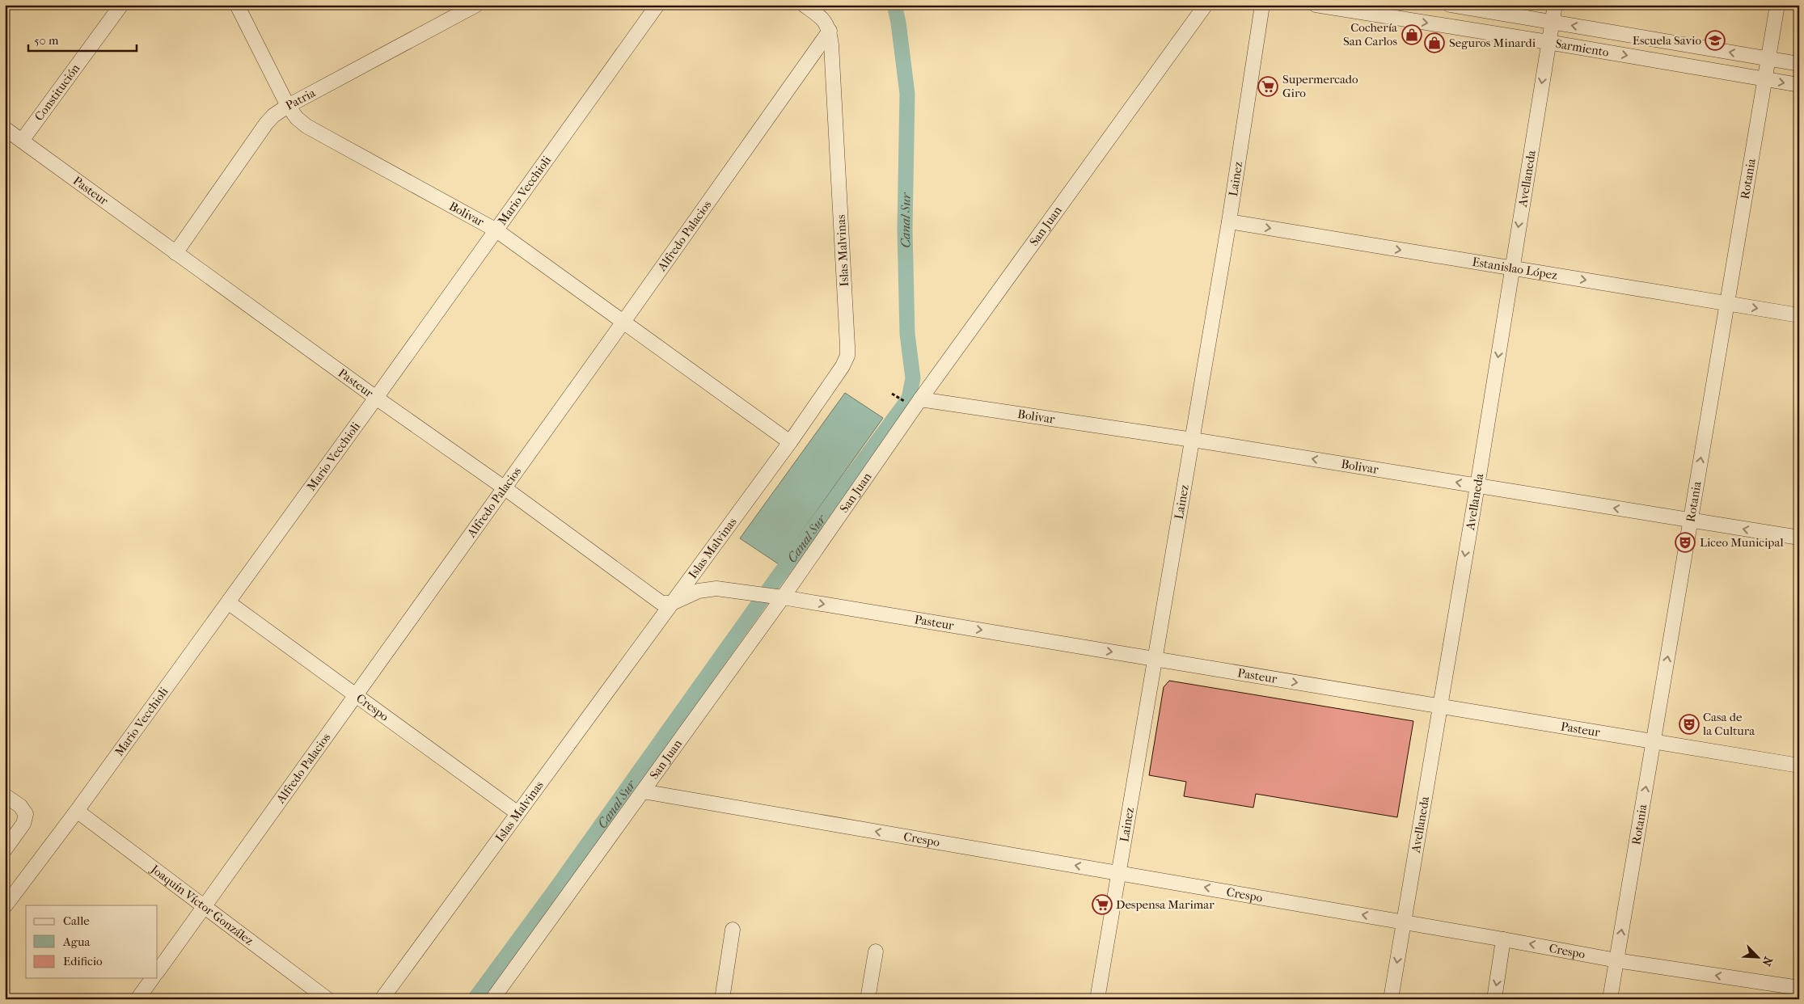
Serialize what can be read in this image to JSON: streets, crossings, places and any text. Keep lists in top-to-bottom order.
{
  "streets": {
    "street": [
      "Sarmiento",
      "Constitución",
      "Patria",
      "Avellaneda",
      "Lainez",
      "Rotania",
      "Pasteur",
      "Mario Vecchioli",
      "Bolivar",
      "San Juan",
      "Alfredo Palacios",
      "Islas Malvinas",
      "Estanislao López",
      "Crespo",
      "Joaquín Víctor González"
    ]
  },
  "crossings": [
    ["Sarmiento", "Avellaneda"],
    ["Sarmiento", "Rotania"],
    ["Constitución", "Pasteur"],
    ["Patria", "Pasteur"],
    ["Patria", "Bolivar"],
    ["Avellaneda", "Pasteur"],
    ["Avellaneda", "Bolivar"],
    ["Avellaneda", "Estanislao López"],
    ["Avellaneda", "Crespo"],
    ["Lainez", "Pasteur"],
    ["Lainez", "Bolivar"],
    ["Lainez", "Estanislao López"],
    ["Lainez", "Crespo"],
    ["Rotania", "Pasteur"],
    ["Rotania", "Bolivar"],
    ["Rotania", "Estanislao López"],
    ["Rotania", "Crespo"],
    ["Pasteur", "Mario Vecchioli"],
    ["Pasteur", "San Juan"],
    ["Pasteur", "Alfredo Palacios"],
    ["Pasteur", "Islas Malvinas"],
    ["Mario Vecchioli", "Bolivar"],
    ["Mario Vecchioli", "Crespo"],
    ["Mario Vecchioli", "Joaquín Víctor González"],
    ["Bolivar", "San Juan"],
    ["Bolivar", "Alfredo Palacios"],
    ["Bolivar", "Islas Malvinas"],
    ["San Juan", "Crespo"],
    ["Alfredo Palacios", "Islas Malvinas"],
    ["Alfredo Palacios", "Crespo"],
    ["Alfredo Palacios", "Joaquín Víctor González"],
    ["Islas Malvinas", "Crespo"]
  ],
  "one_way": [
    "Avellaneda",
    "Rotania",
    "Bolivar",
    "Estanislao López",
    "Crespo"
  ],
  "water": ["Canal Sur"],
  "places": {
    "shop": ["Cochería San Carlos", "Seguros Minardi"],
    "school or university": ["Escuela Savio"],
    "supermarket": ["Supermercado Giro", "Despensa Marimar"],
    "theatre": ["Liceo Municipal", "Casa de la Cultura"]
  },
  "legend": ["Calle", "Agua", "Edificio"],
  "scale_bar": "50 m",
  "north": "bottom right"
}
